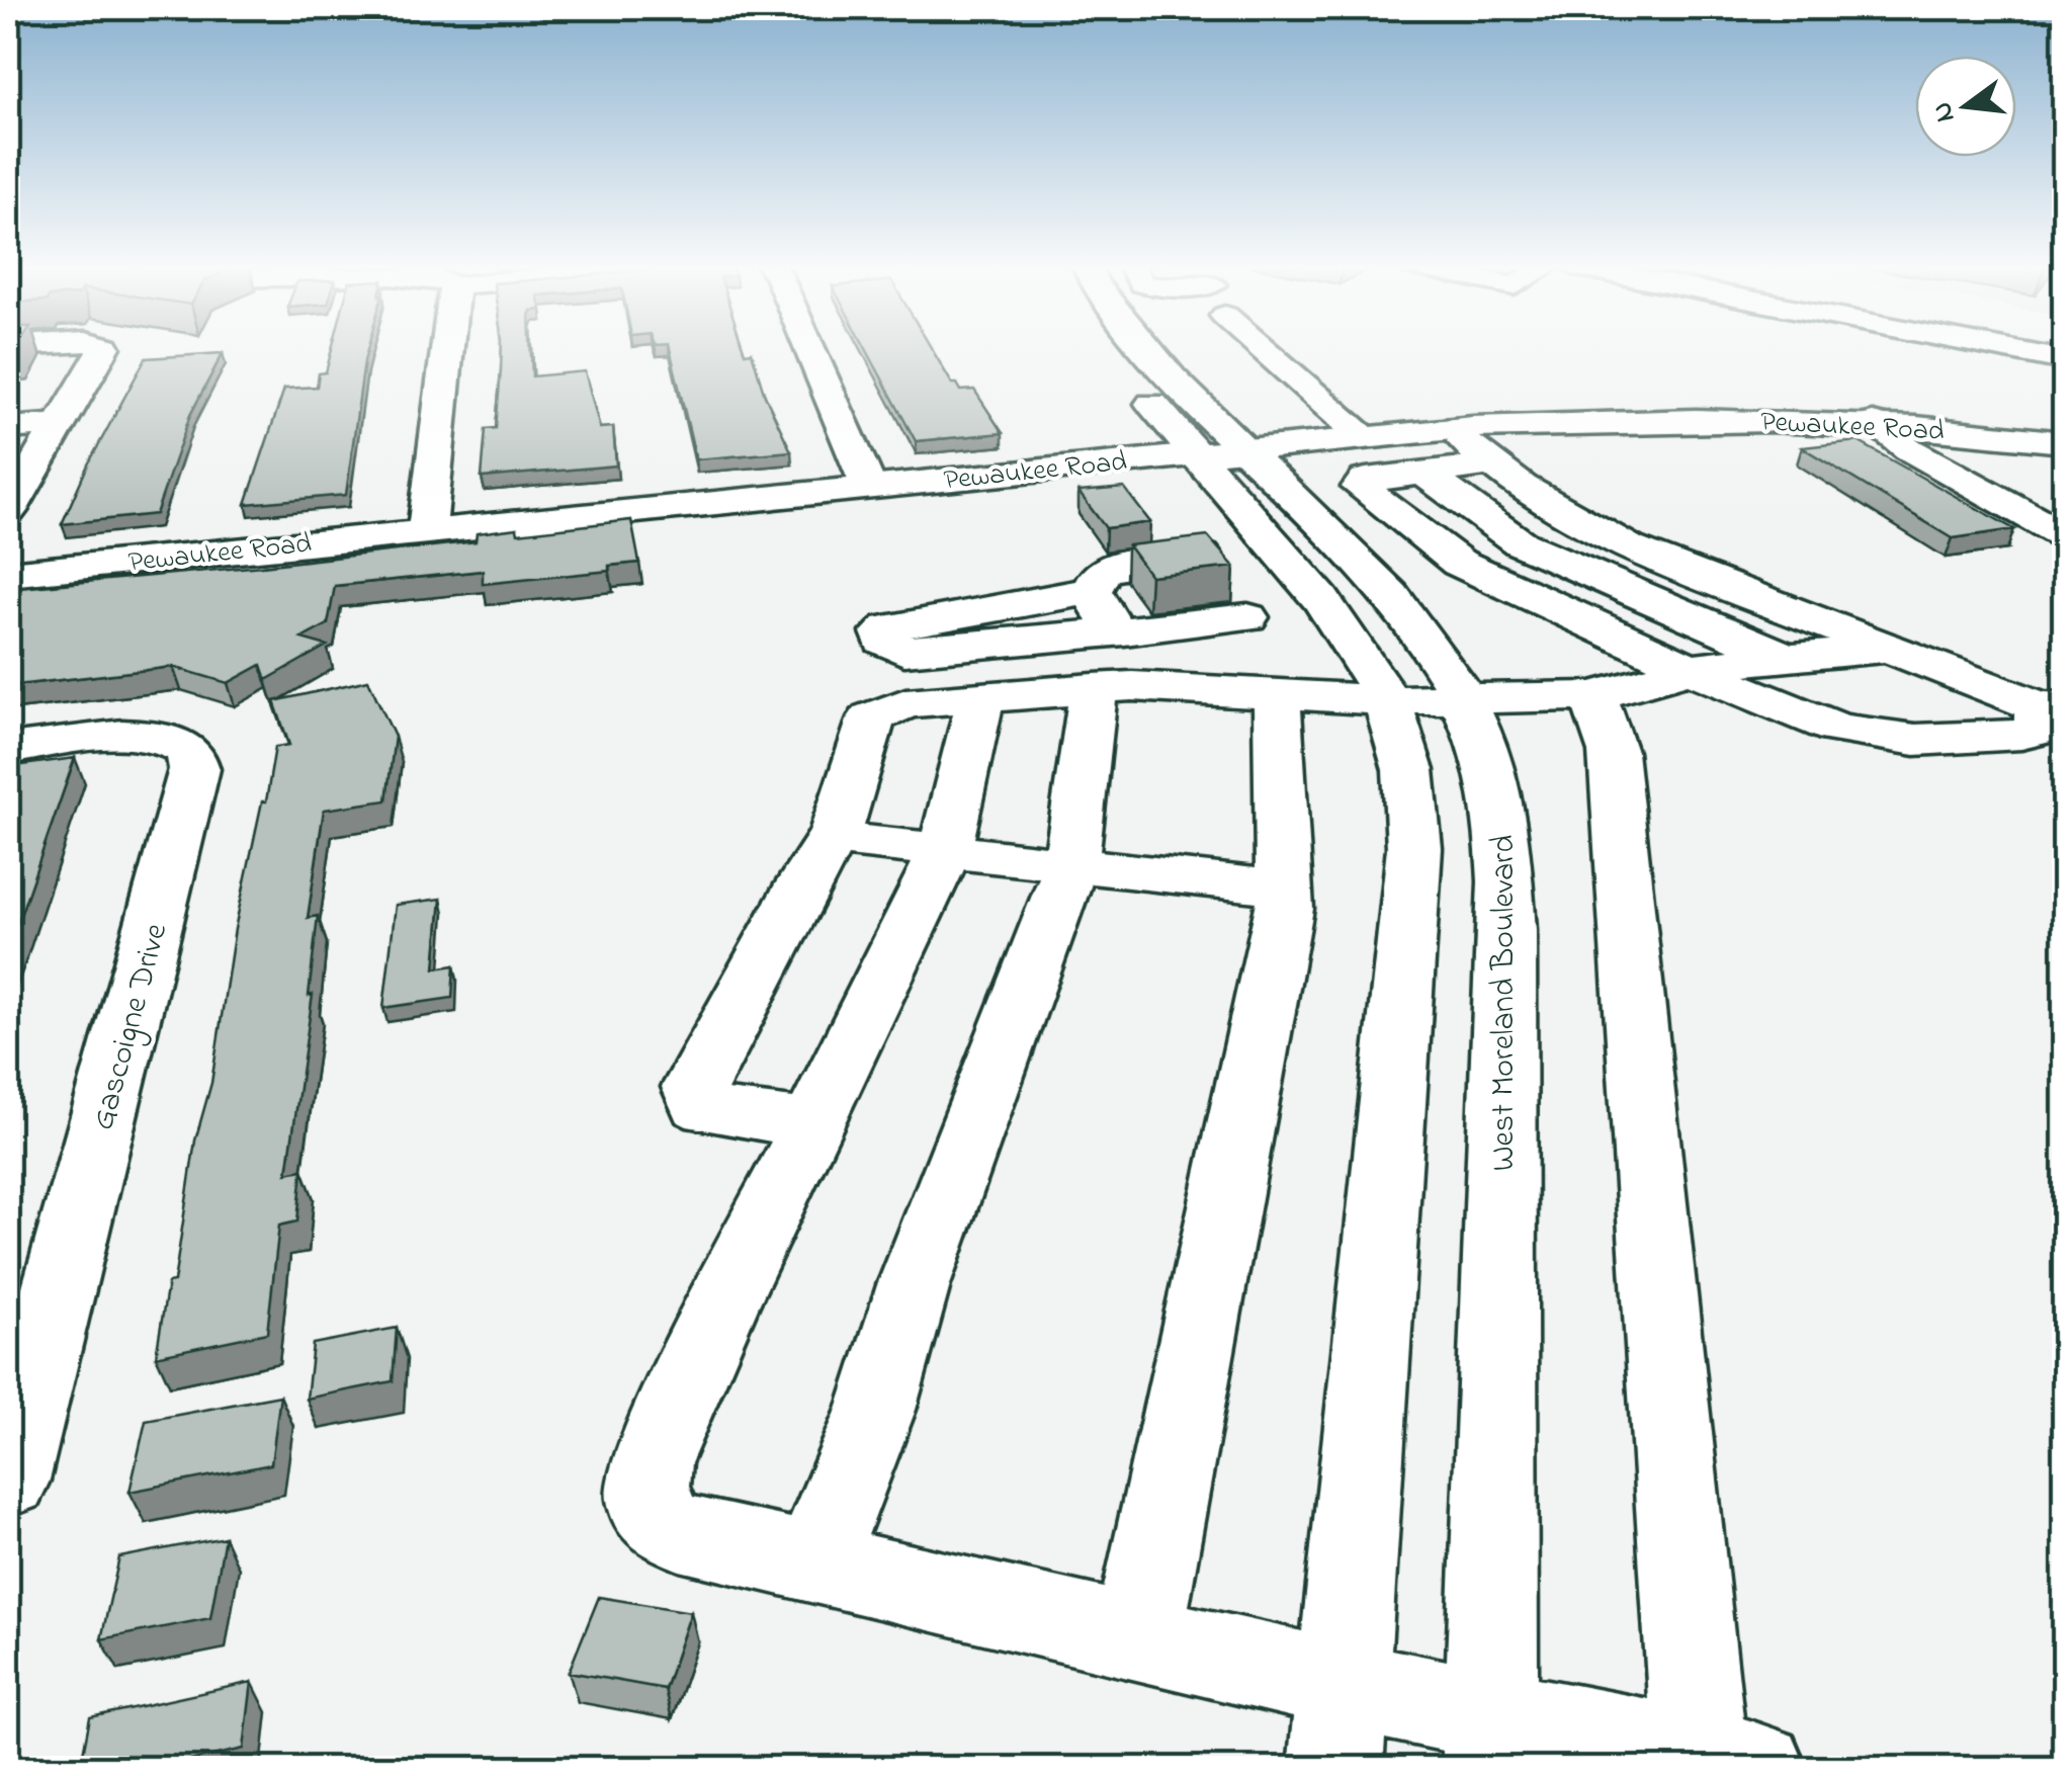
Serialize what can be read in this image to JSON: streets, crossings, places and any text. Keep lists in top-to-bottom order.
{
  "streets": {
    "street": ["Pewaukee Road", "West Moreland Boulevard", "Gascoigne Drive"]
  },
  "crossings": [
    ["Pewaukee Road", "West Moreland Boulevard"]
  ],
  "north": "left"
}
